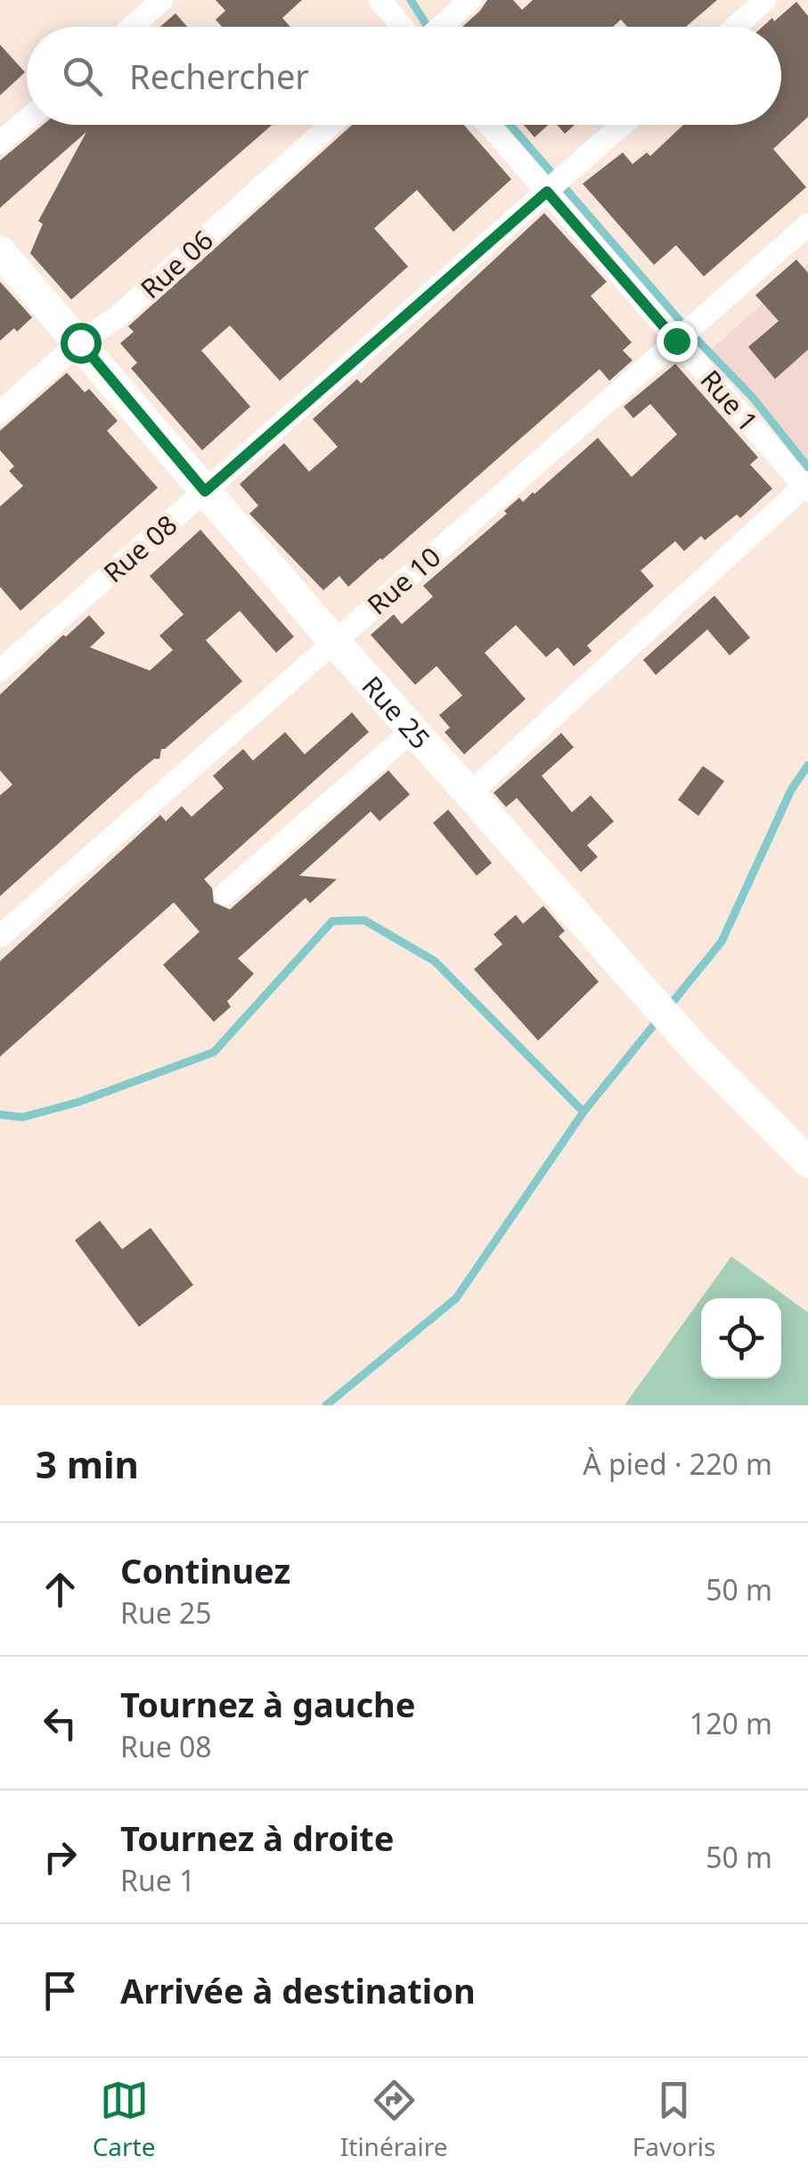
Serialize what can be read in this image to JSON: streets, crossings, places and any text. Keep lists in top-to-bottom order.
{
  "streets": {
    "street": [
      "Rue 06",
      "Rue 1",
      "Rue 08",
      "Rue 10",
      "Rue 25"
    ]
  },
  "crossings": [
    ["Rue 06", "Rue 25"],
    ["Rue 1", "Rue 08"],
    ["Rue 1", "Rue 10"],
    ["Rue 08", "Rue 25"],
    ["Rue 10", "Rue 25"]
  ],
  "page": {
    "search": "Rechercher",
    "heading": ["3 min", "À pied · 220 m"],
    "list": [
      ["Continuez", "Rue 25", "50 m"],
      ["Tournez à gauche", "Rue 08", "120 m"],
      ["Tournez à droite", "Rue 1", "50 m"],
      "Arrivée à destination"
    ],
    "nav": ["Carte", "Itinéraire", "Favoris"]
  }
}
